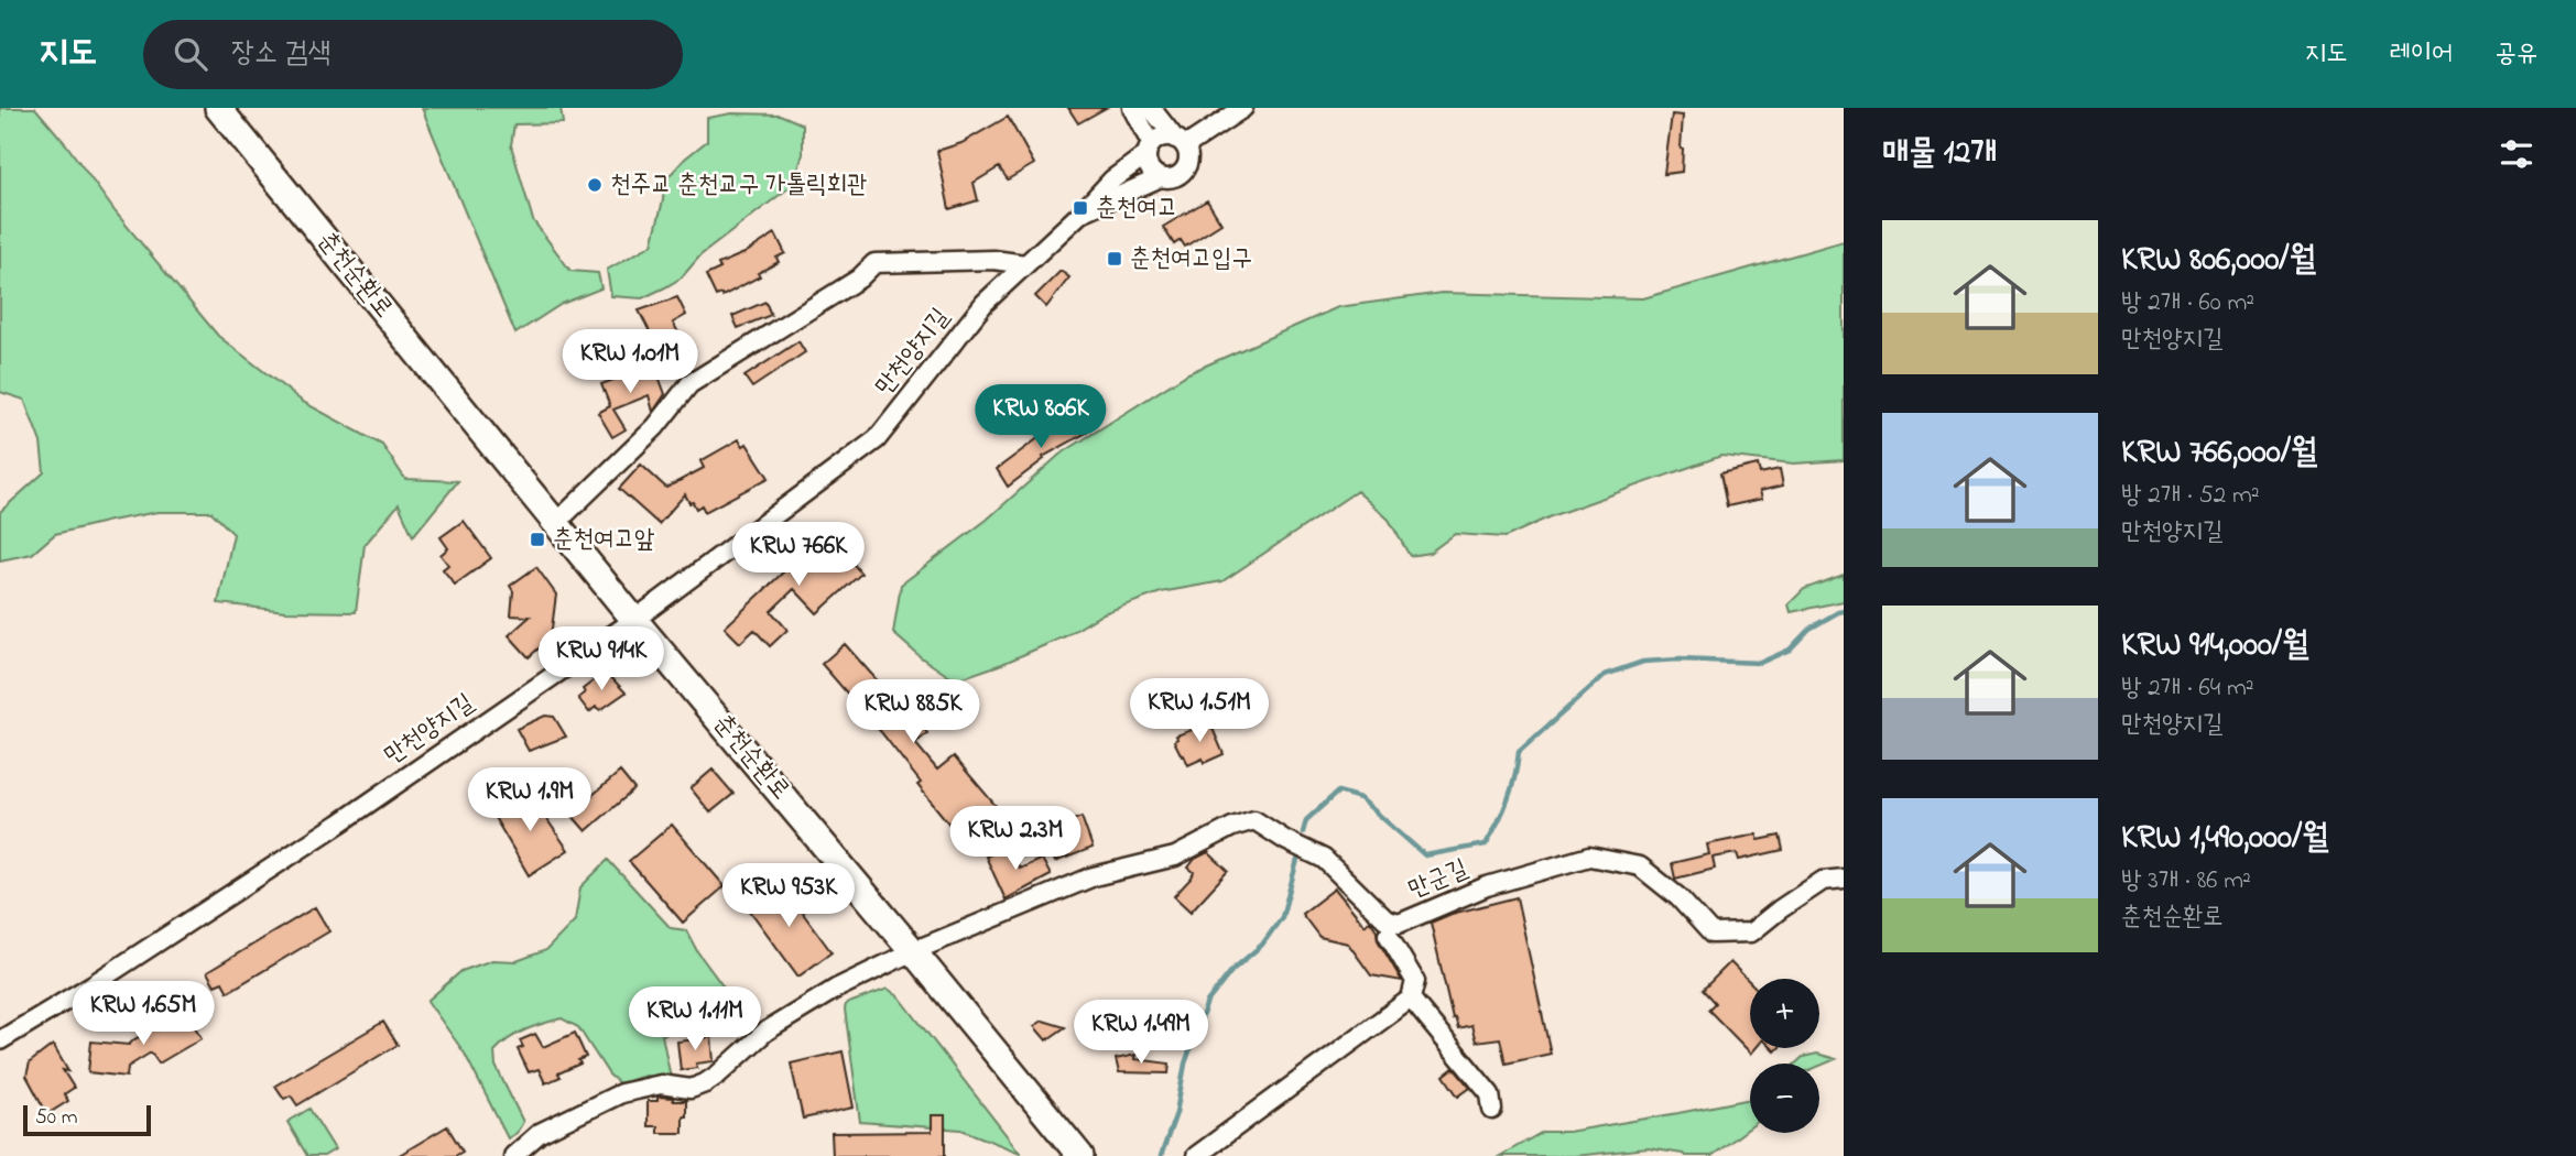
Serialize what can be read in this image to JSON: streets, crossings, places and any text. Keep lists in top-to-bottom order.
{
  "streets": {
    "street": ["춘천순환로", "만천양지길", "만군길"]
  },
  "crossings": [
    ["춘천순환로", "만천양지길"],
    ["춘천순환로", "만군길"]
  ],
  "places": {
    "other": ["천주교 춘천교구 가톨릭회관"],
    "transit": ["춘천여고", "춘천여고입구", "춘천여고앞"]
  },
  "scale_bar": "50 m",
  "page": {
    "header": "지도",
    "search": "장소 검색",
    "nav": ["지도", "레이어", "공유"],
    "heading": "매물 12개",
    "list": [
      {
        "name": "KRW 806,000/월",
        "note": "방 2개 · 60 m² · 만천양지길"
      },
      {
        "name": "KRW 766,000/월",
        "note": "방 2개 · 52 m² · 만천양지길"
      },
      {
        "name": "KRW 914,000/월",
        "note": "방 2개 · 64 m² · 만천양지길"
      },
      {
        "name": "KRW 1,490,000/월",
        "note": "방 3개 · 86 m² · 춘천순환로"
      }
    ],
    "price": [
      "KRW 1.01M",
      "KRW 806K",
      "KRW 766K",
      "KRW 914K",
      "KRW 1.51M",
      "KRW 885K",
      "KRW 1.9M",
      "KRW 2.3M",
      "KRW 953K",
      "KRW 1.65M",
      "KRW 1.11M",
      "KRW 1.49M"
    ],
    "map_buttons": ["+", "−"],
    "scale": "50 m"
  }
}
